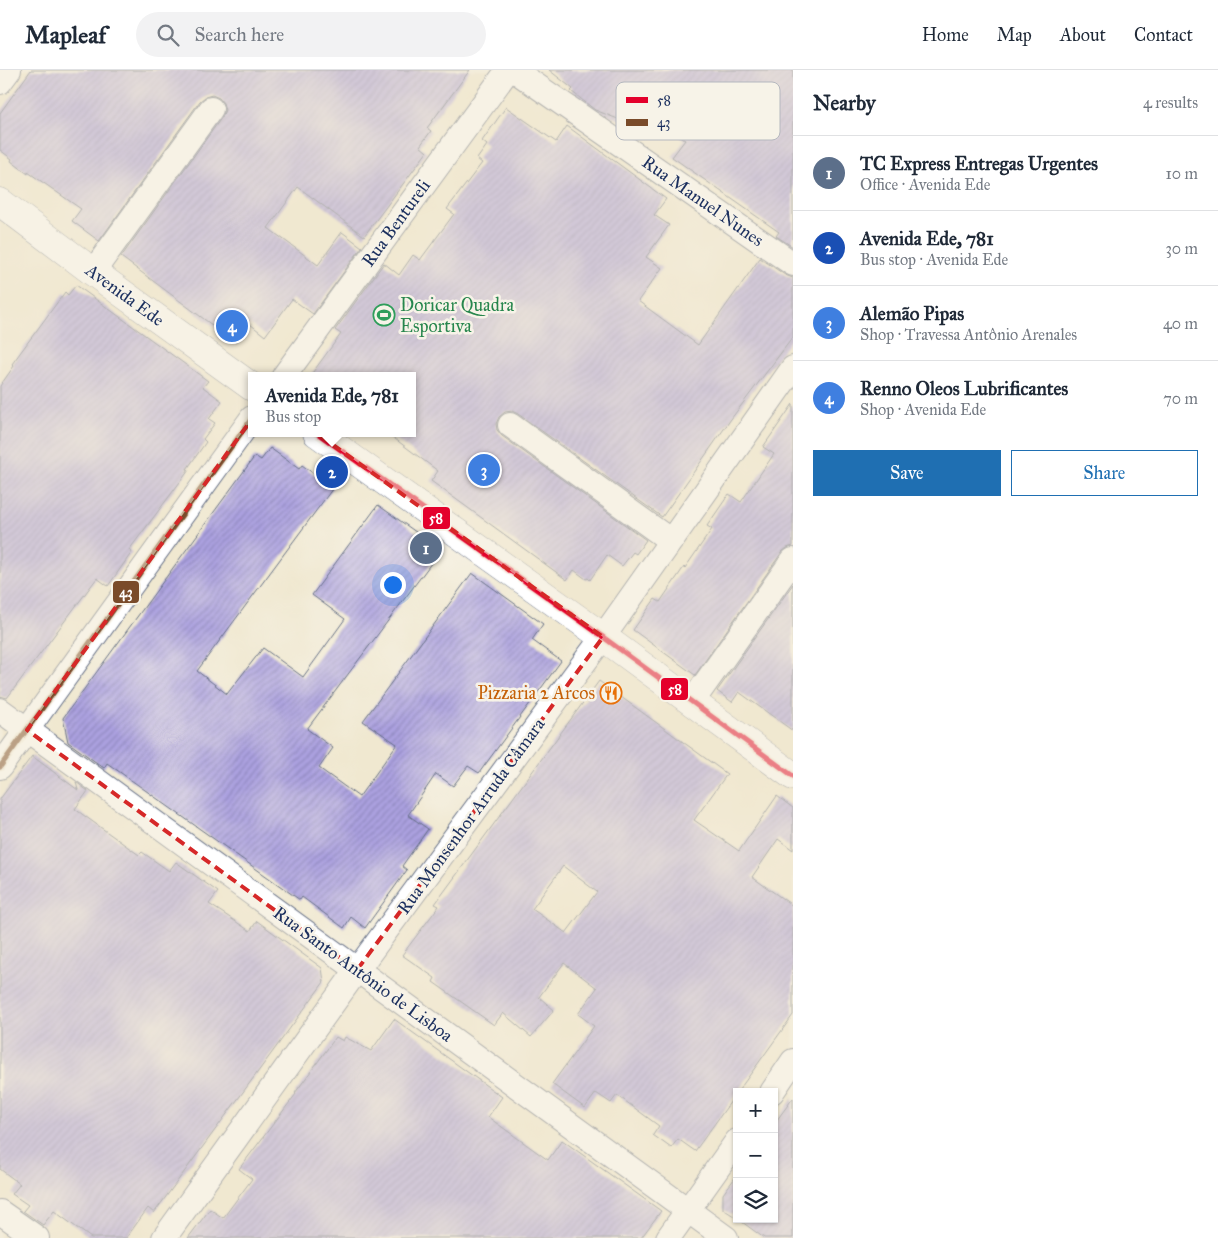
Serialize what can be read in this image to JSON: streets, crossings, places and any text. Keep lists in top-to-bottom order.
{
  "streets": {
    "main road": ["Avenida Ede"],
    "street": [
      "Rua Manuel Nunes",
      "Rua Bentureli",
      "Rua Monsenhor Arruda Câmara",
      "Rua Santo Antônio de Lisboa"
    ]
  },
  "crossings": [
    ["Rua Monsenhor Arruda Câmara", "Rua Santo Antônio de Lisboa"]
  ],
  "places": {
    "sports": ["Doricar Quadra Esportiva"],
    "restaurant": ["Pizzaria 2 Arcos"]
  },
  "lines": ["transit line 43", "transit line 58"],
  "legend": ["58", "43"],
  "page": {
    "header": "Mapleaf",
    "search": "Search here",
    "nav": [
      "Home",
      "Map",
      "About",
      "Contact"
    ],
    "heading": ["Nearby", "4 results"],
    "list": [
      {
        "mark": "1",
        "name": "TC Express Entregas Urgentes",
        "note": "Office · Avenida Ede",
        "value": "10 m"
      },
      {
        "mark": "2",
        "name": "Avenida Ede, 781",
        "note": "Bus stop · Avenida Ede",
        "value": "30 m"
      },
      {
        "mark": "3",
        "name": "Alemão Pipas",
        "note": "Shop · Travessa Antônio Arenales",
        "value": "40 m"
      },
      {
        "mark": "4",
        "name": "Renno Oleos Lubrificantes",
        "note": "Shop · Avenida Ede",
        "value": "70 m"
      }
    ],
    "pins": [
      "4",
      "3",
      "2",
      "1"
    ],
    "popup": ["Avenida Ede, 781", "Bus stop"],
    "buttons": ["Save", "Share"],
    "map_buttons": ["+", "−"]
  }
}
